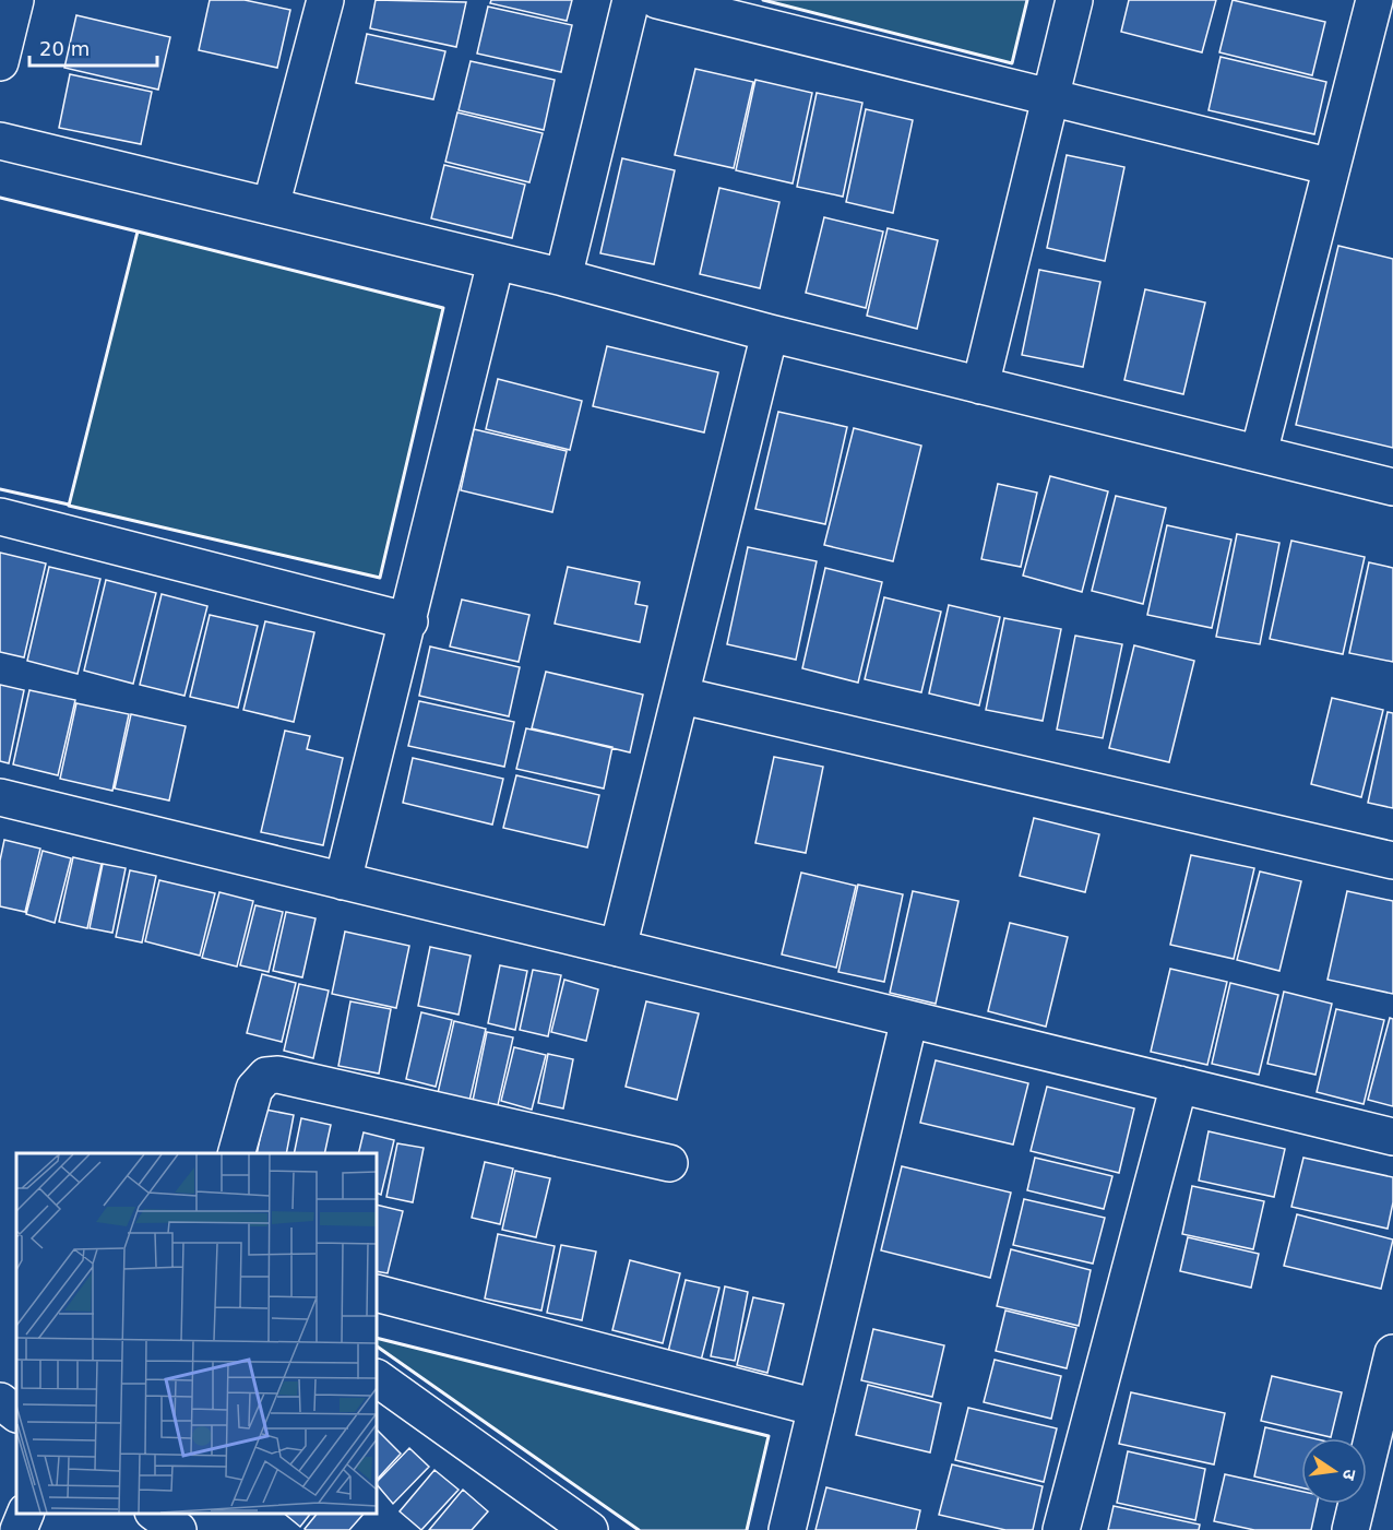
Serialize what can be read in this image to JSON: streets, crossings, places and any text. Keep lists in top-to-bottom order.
{
  "scale_bar": "20 m",
  "north": "right"
}
